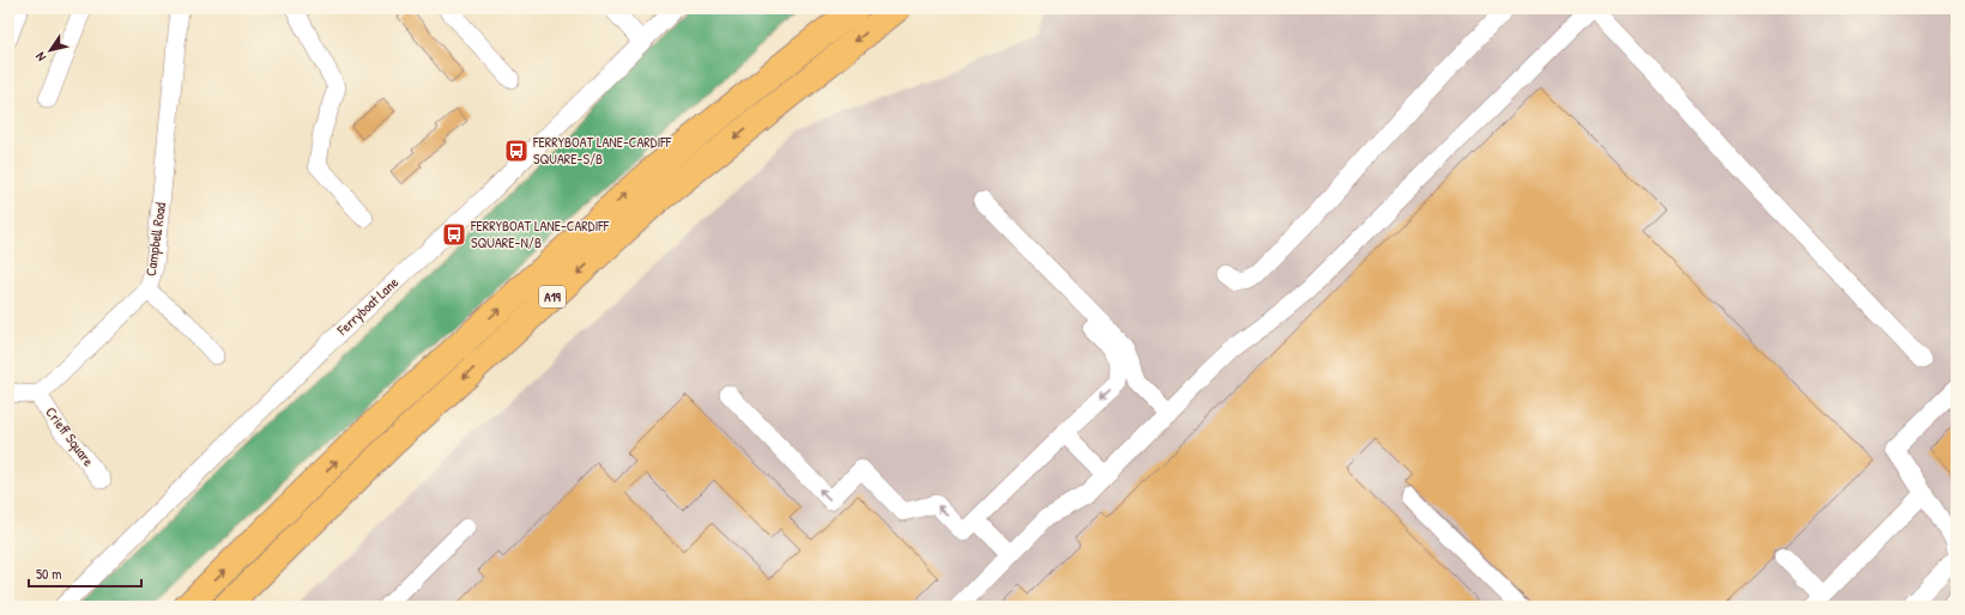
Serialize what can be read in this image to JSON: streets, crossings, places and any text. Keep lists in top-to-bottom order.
{
  "streets": {
    "highway": ["A19"],
    "street": ["Campbell Road", "Ferryboat Lane", "Crieff Square"]
  },
  "crossings": [
    ["Campbell Road", "Crieff Square"]
  ],
  "places": {
    "bus stop": ["FERRYBOAT LANE-CARDIFF SQUARE-S/B", "FERRYBOAT LANE-CARDIFF SQUARE-N/B"]
  },
  "scale_bar": "50 m",
  "north": "bottom left"
}
